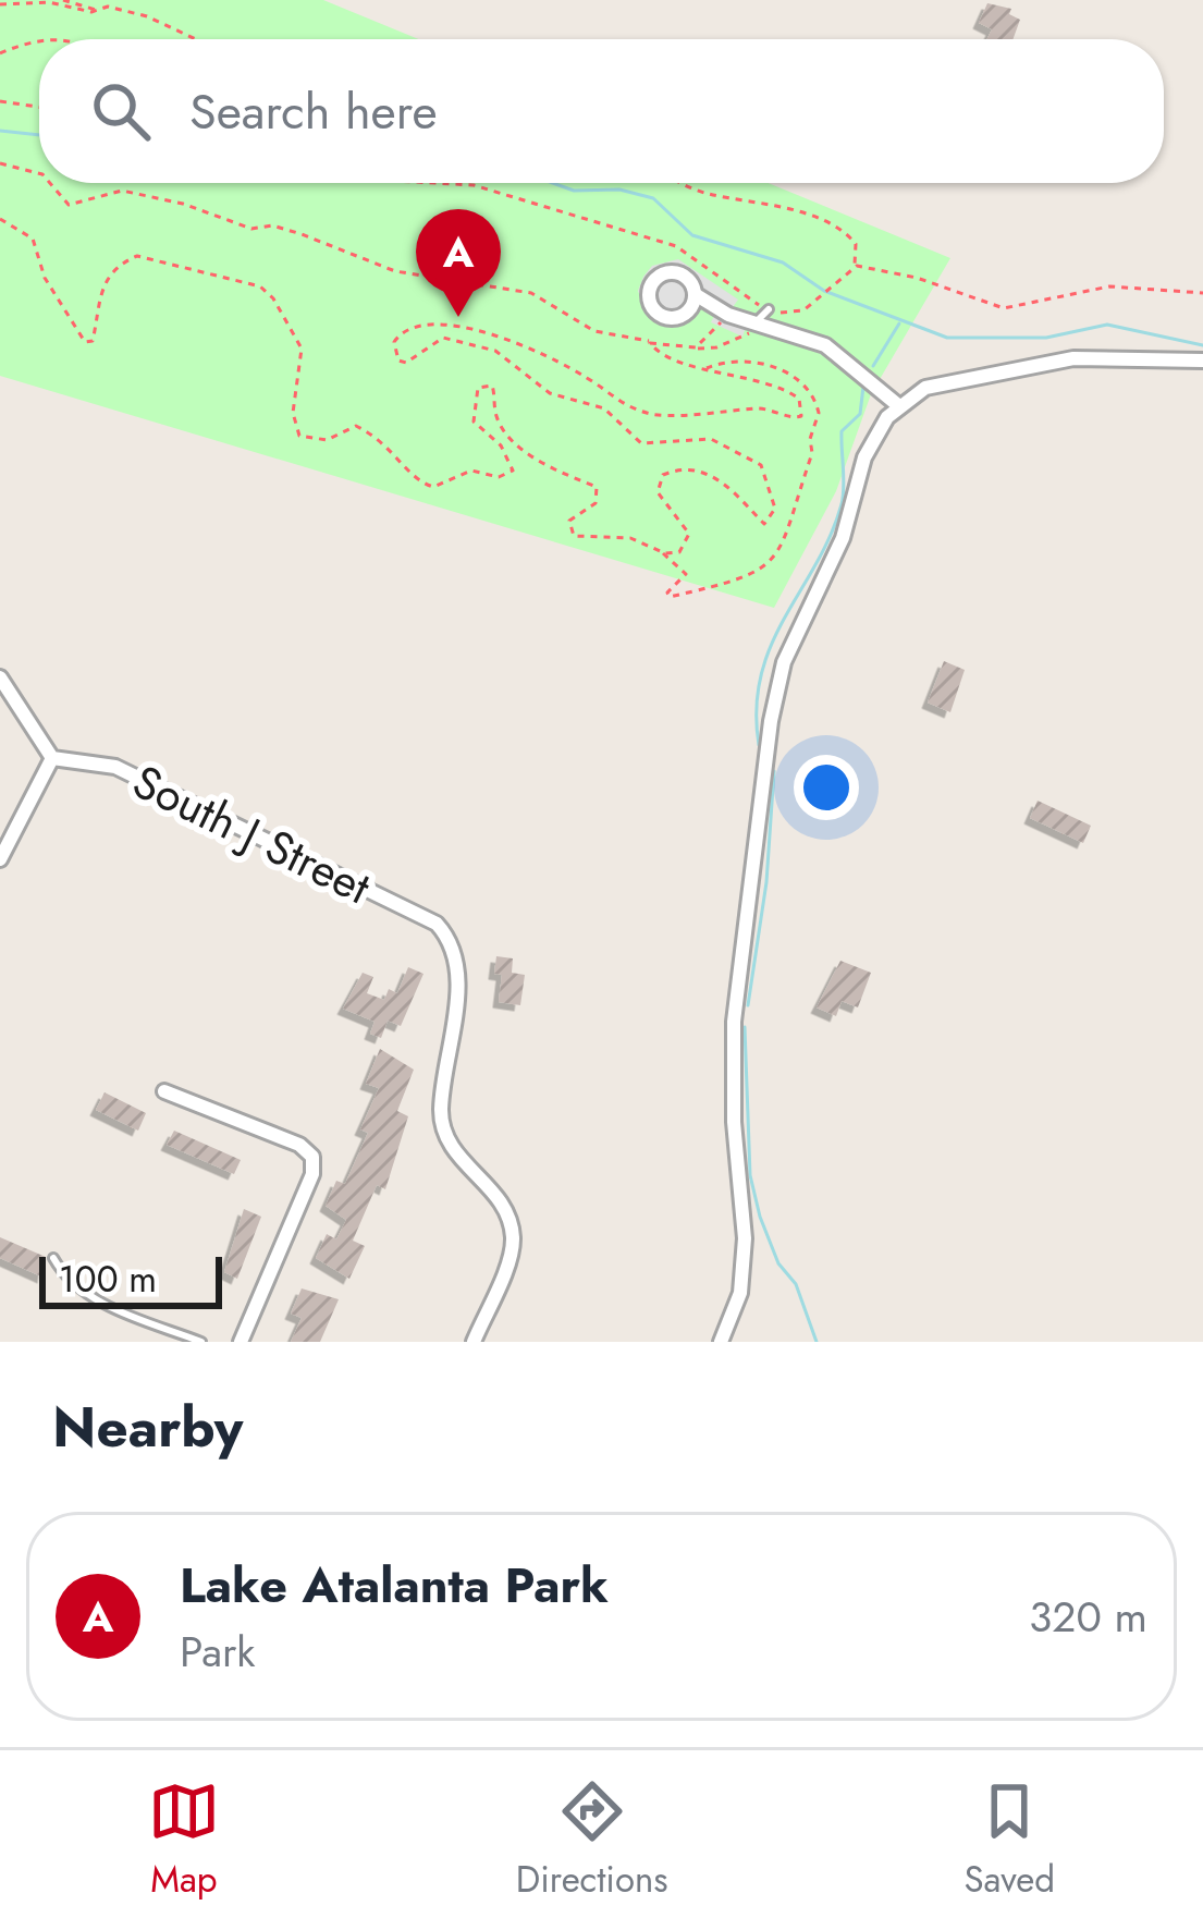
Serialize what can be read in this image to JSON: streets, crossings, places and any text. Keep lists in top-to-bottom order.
{
  "streets": {
    "street": ["South J Street"]
  },
  "scale_bar": "100 m",
  "page": {
    "search": "Search here",
    "pins": "A",
    "scale": "100 m",
    "heading": "Nearby",
    "list": [
      {
        "mark": "A",
        "name": "Lake Atalanta Park",
        "note": "Park",
        "value": "320 m"
      }
    ],
    "nav": ["Map", "Directions", "Saved"]
  }
}
